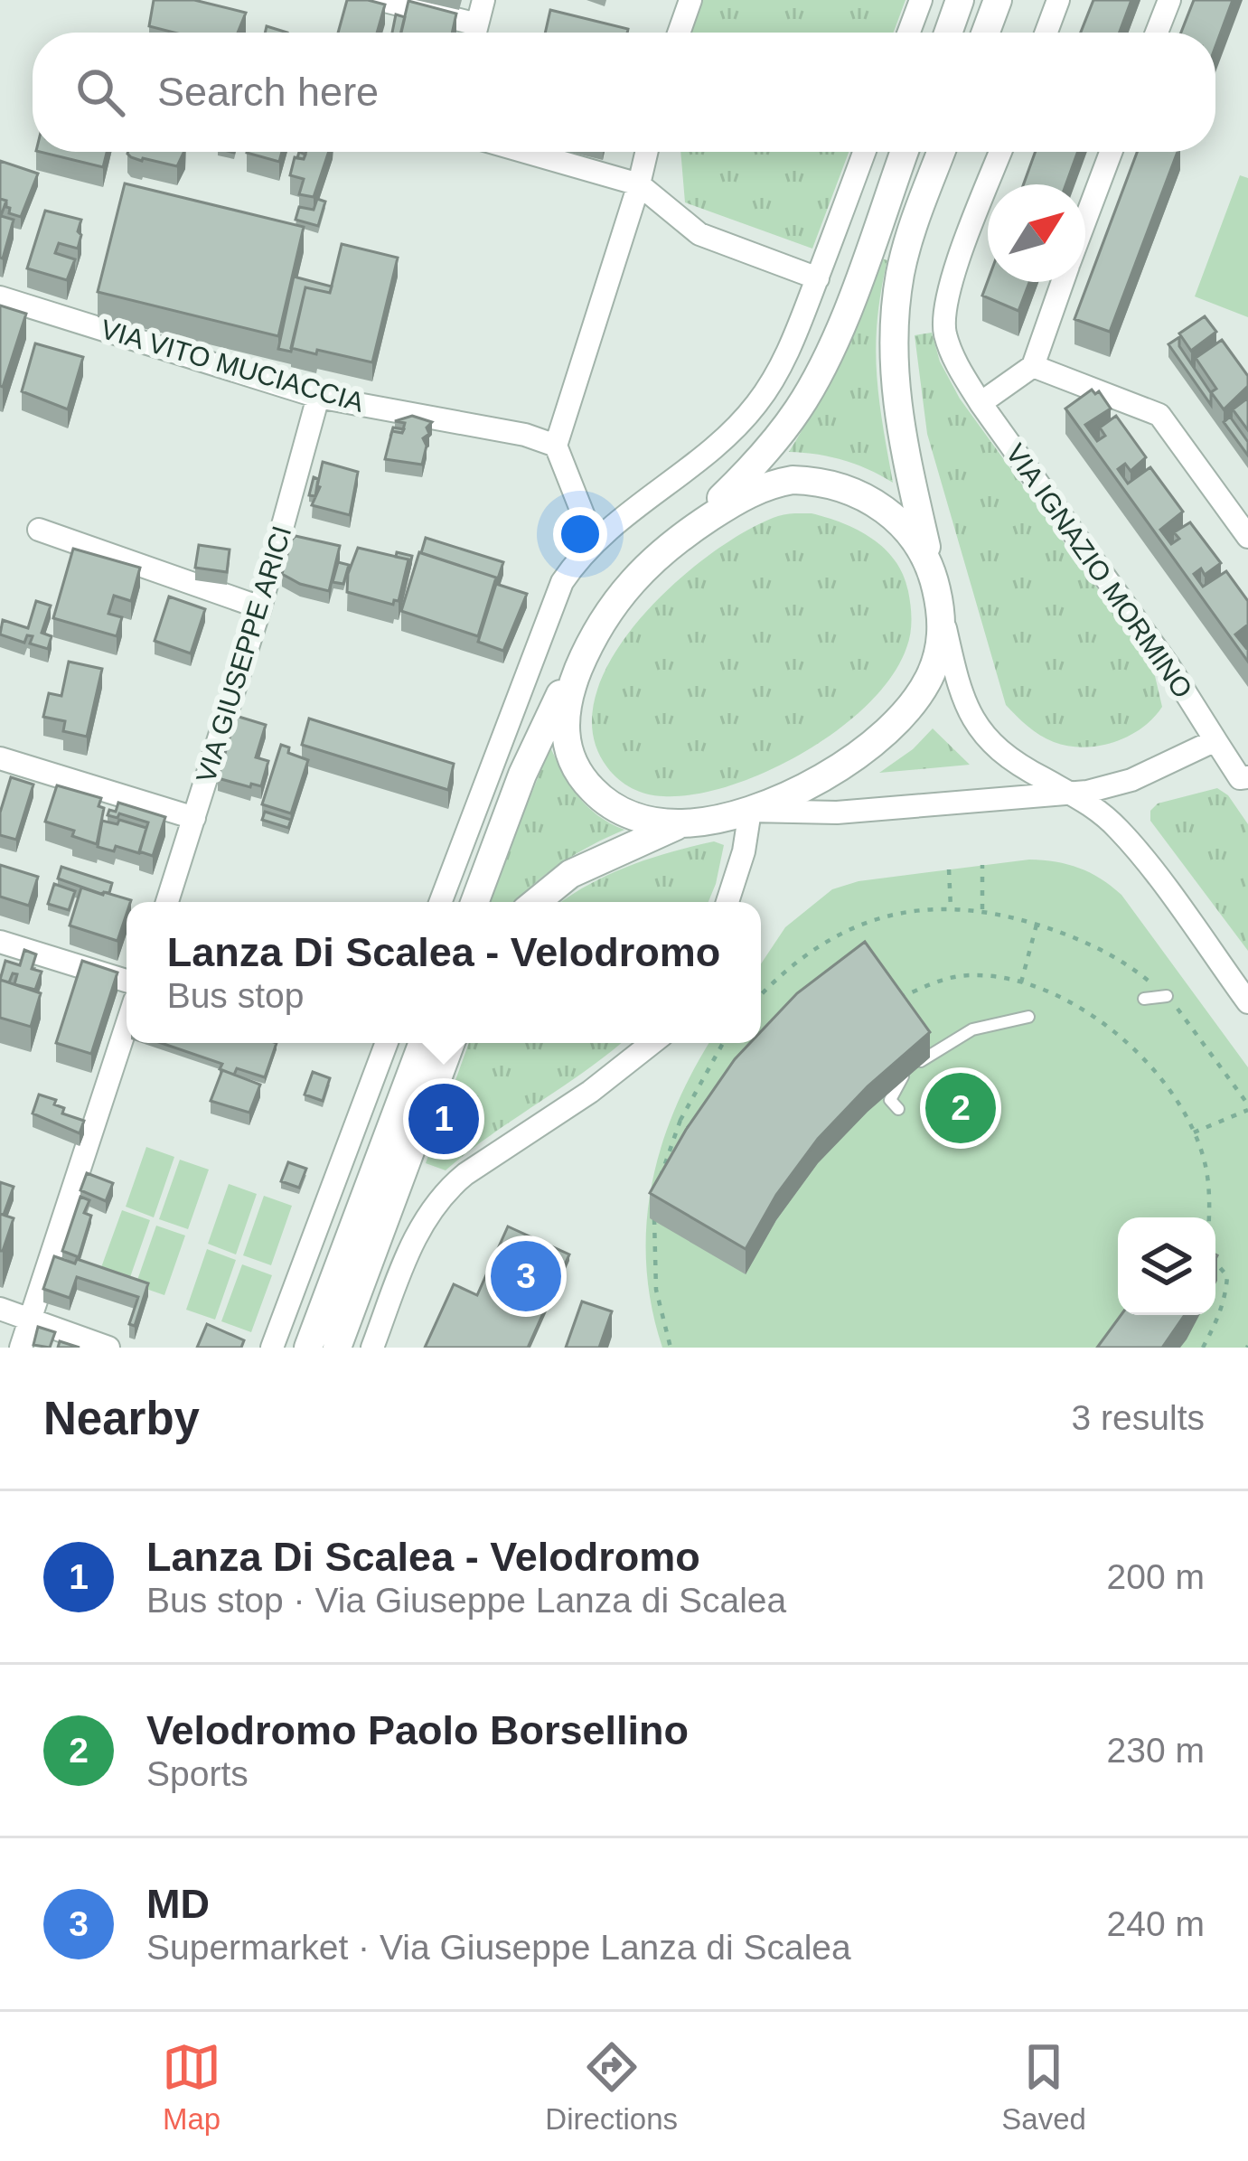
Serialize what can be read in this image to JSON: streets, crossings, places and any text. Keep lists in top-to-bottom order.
{
  "streets": {
    "street": ["VIA VITO MUCIACCIA", "VIA IGNAZIO MORMINO", "VIA GIUSEPPE ARICI"]
  },
  "crossings": [
    ["VIA VITO MUCIACCIA", "VIA GIUSEPPE ARICI"]
  ],
  "north": "top right",
  "page": {
    "search": "Search here",
    "popup": ["Lanza Di Scalea - Velodromo", "Bus stop"],
    "pins": ["2", "1", "3"],
    "heading": ["Nearby", "3 results"],
    "list": [
      {
        "mark": "1",
        "name": "Lanza Di Scalea - Velodromo",
        "note": "Bus stop · Via Giuseppe Lanza di Scalea",
        "value": "200 m"
      },
      {
        "mark": "2",
        "name": "Velodromo Paolo Borsellino",
        "note": "Sports",
        "value": "230 m"
      },
      {
        "mark": "3",
        "name": "MD",
        "note": "Supermarket · Via Giuseppe Lanza di Scalea",
        "value": "240 m"
      }
    ],
    "nav": ["Map", "Directions", "Saved"]
  }
}
